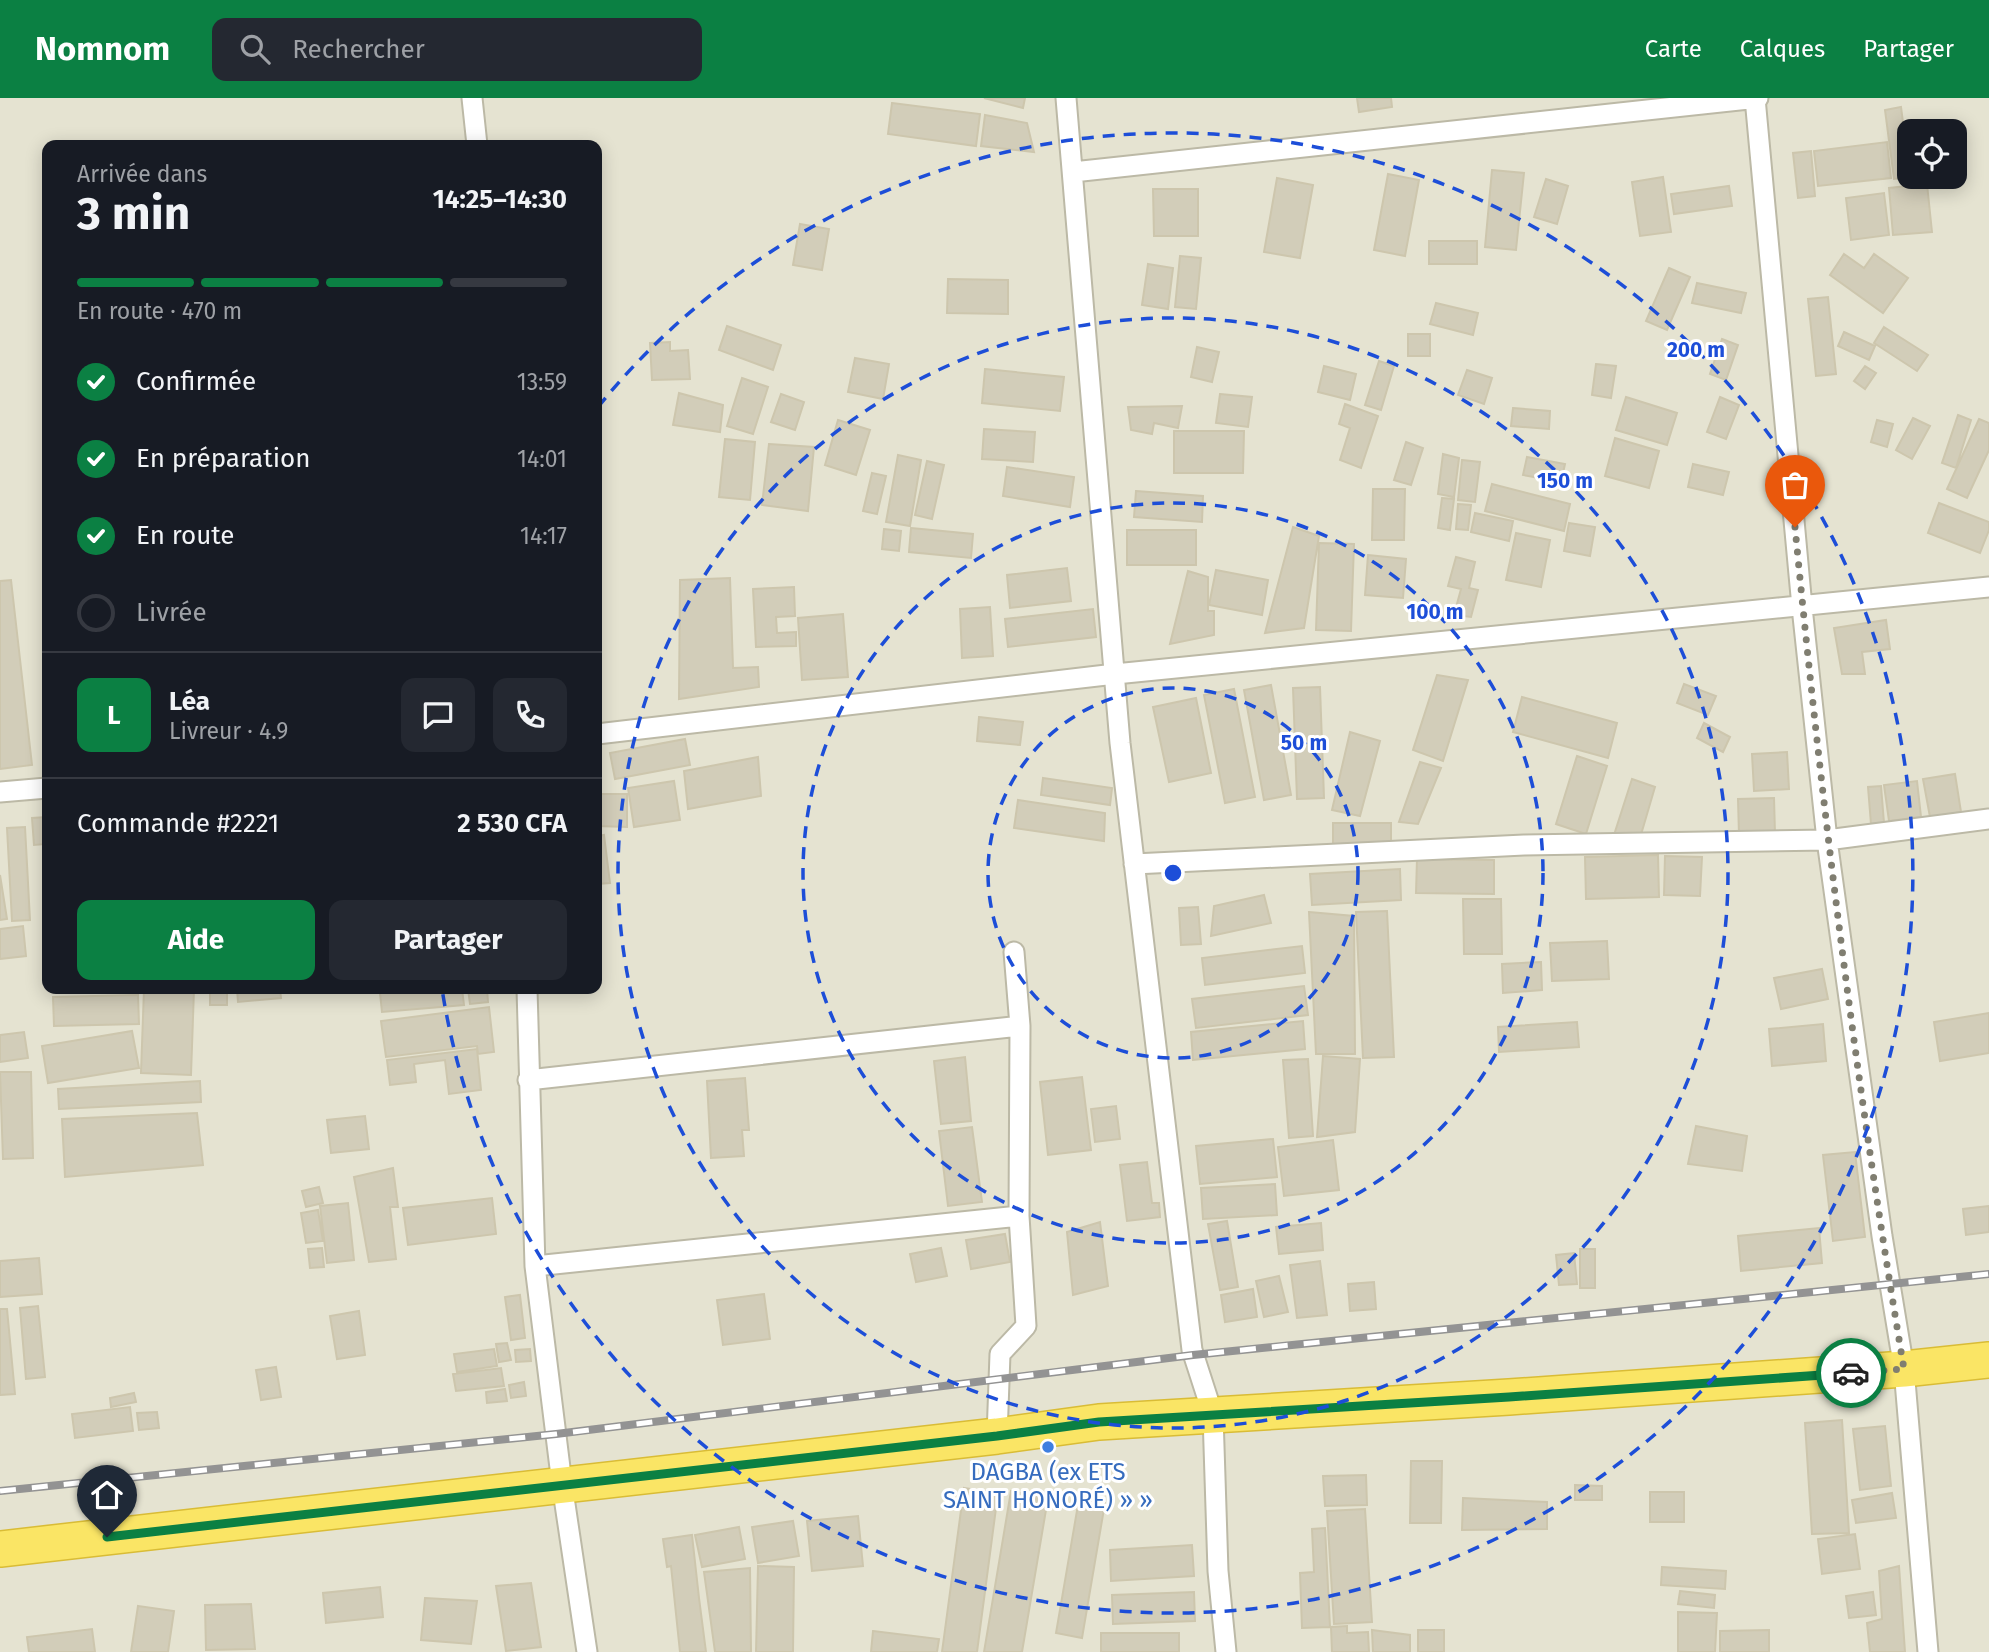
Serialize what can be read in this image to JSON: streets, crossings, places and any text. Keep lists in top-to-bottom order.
{
  "places": ["DAGBA (ex ETS SAINT HONORÉ) » »"],
  "page": {
    "header": "Nomnom",
    "search": "Rechercher",
    "nav": ["Carte", "Calques", "Partager"],
    "heading": ["3 min", "Arrivée dans", "14:25–14:30"],
    "panel": [
      "Léa",
      "Livreur · 4.9",
      "Commande #2221",
      "2 530 CFA"
    ],
    "bar": "En route · 470 m",
    "list": [
      ["Confirmée", "13:59"],
      ["En préparation", "14:01"],
      ["En route", "14:17"],
      "Livrée"
    ],
    "round": "L",
    "buttons": ["Aide", "Partager"]
  },
  "rings": [
    "200 m",
    "150 m",
    "100 m",
    "50 m"
  ]
}
